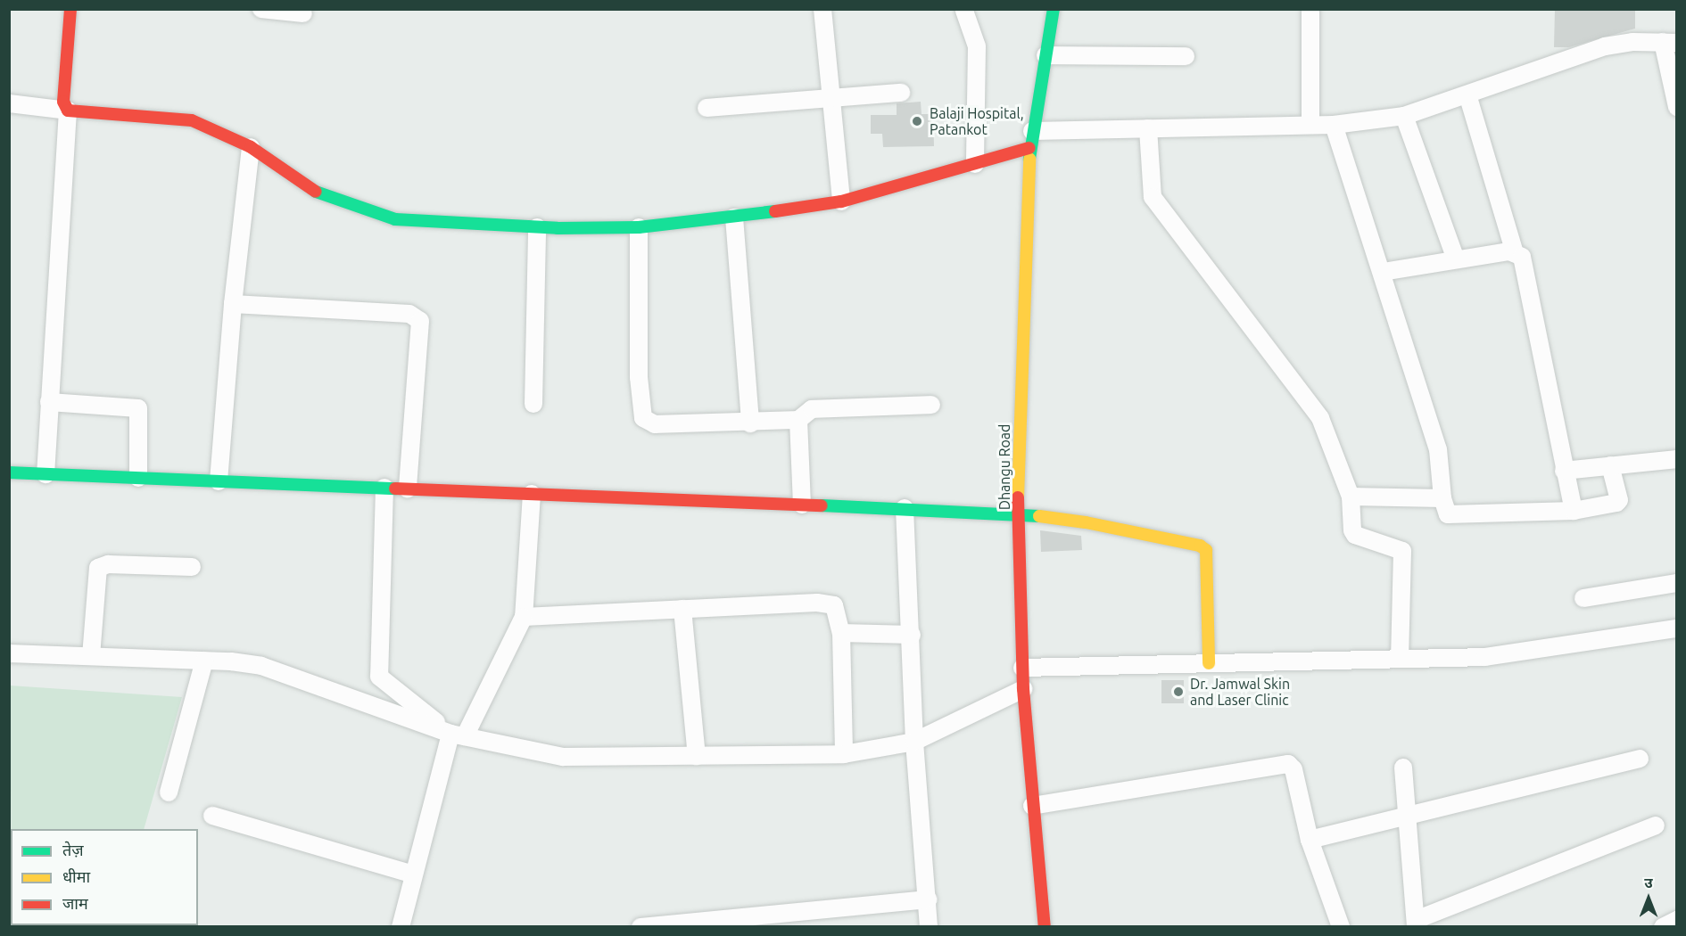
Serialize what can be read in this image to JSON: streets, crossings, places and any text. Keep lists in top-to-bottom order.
{
  "streets": {
    "street": ["Dhangu Road"]
  },
  "places": ["Balaji Hospital, Patankot", "Dr. Jamwal Skin and Laser Clinic"],
  "legend": ["तेज़", "धीमा", "जाम"],
  "north": "top"
}
